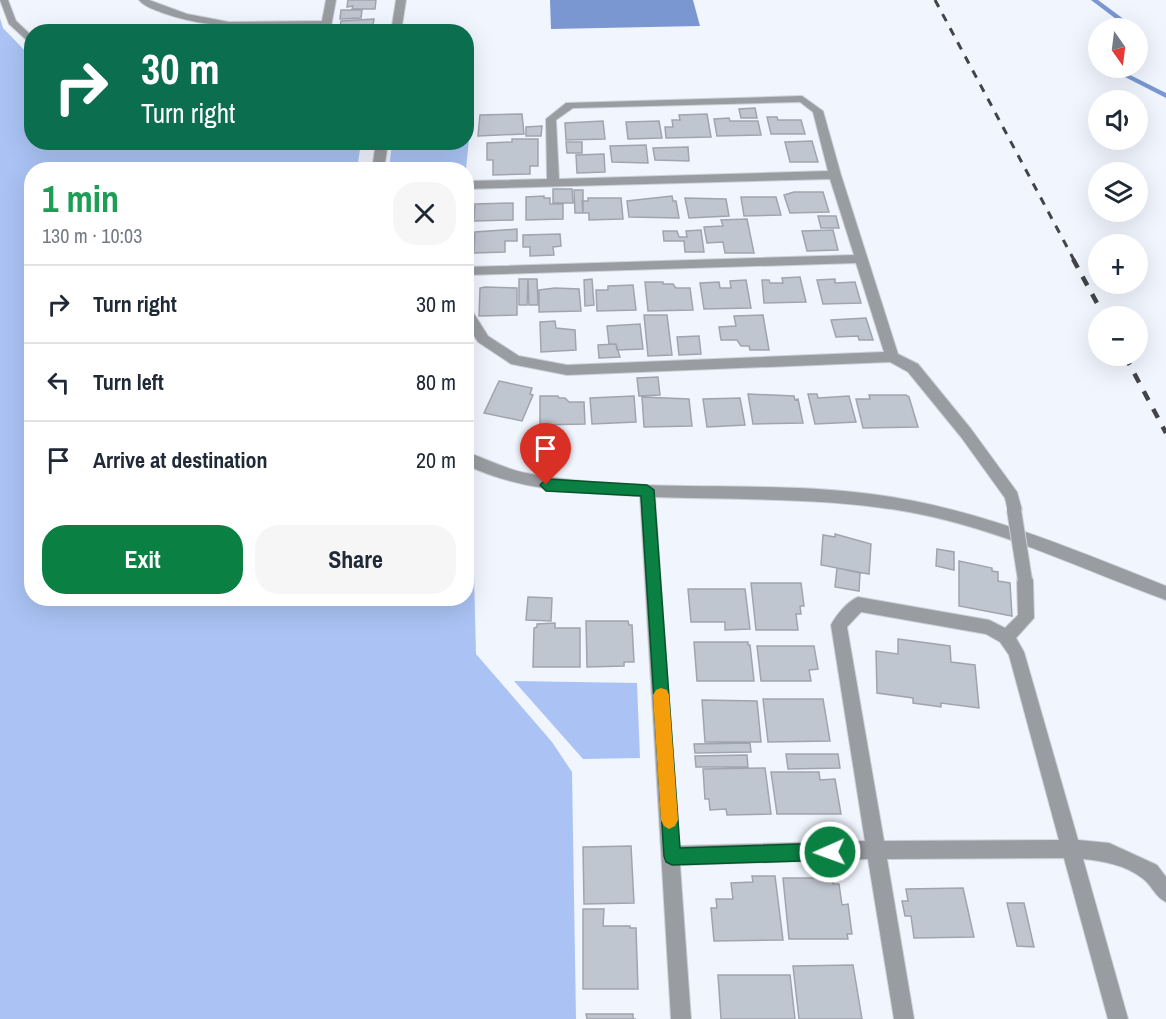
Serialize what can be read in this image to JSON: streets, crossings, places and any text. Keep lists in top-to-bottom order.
{
  "north": "bottom",
  "page": {
    "map_buttons": ["+", "−"],
    "turn": ["30 m", "Turn right"],
    "heading": ["1 min", "130 m · 10:03"],
    "list": [
      {
        "name": "Turn right",
        "value": "30 m"
      },
      {
        "name": "Turn left",
        "value": "80 m"
      },
      {
        "name": "Arrive at destination",
        "value": "20 m"
      }
    ],
    "buttons": ["Exit", "Share"]
  }
}
